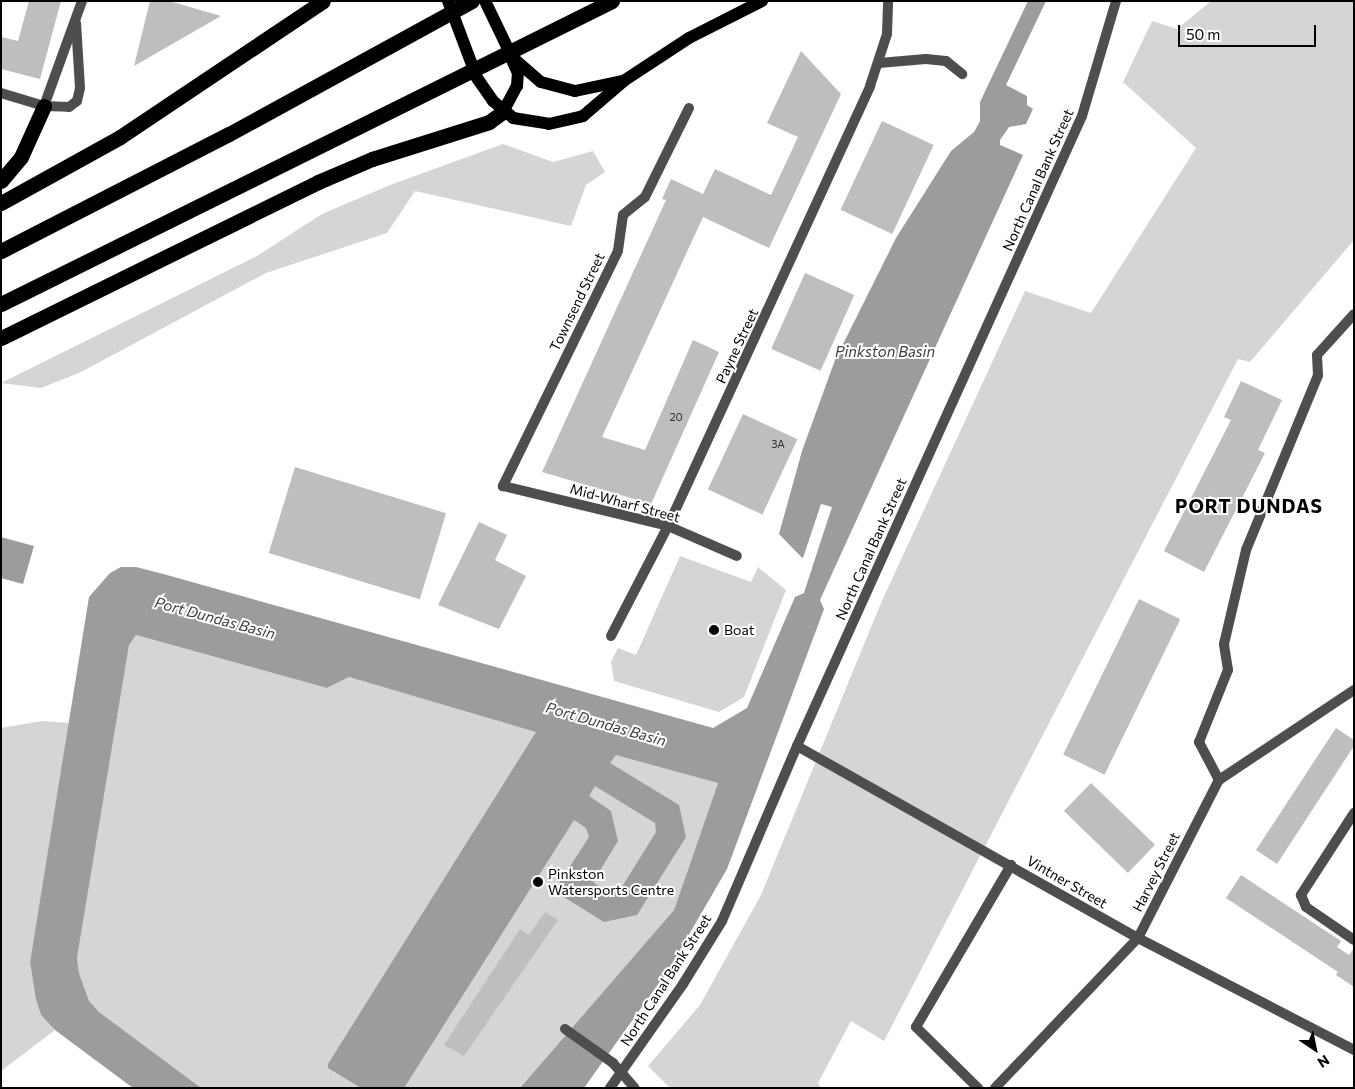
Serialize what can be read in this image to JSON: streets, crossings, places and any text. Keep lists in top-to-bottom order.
{
  "streets": {
    "street": [
      "North Canal Bank Street",
      "Townsend Street",
      "Payne Street",
      "Mid-Wharf Street",
      "Harvey Street",
      "Vintner Street"
    ]
  },
  "crossings": [
    ["North Canal Bank Street", "Vintner Street"],
    ["Townsend Street", "Mid-Wharf Street"],
    ["Payne Street", "Mid-Wharf Street"],
    ["Harvey Street", "Vintner Street"]
  ],
  "districts": ["PORT DUNDAS"],
  "water": ["Pinkston Basin", "Port Dundas Basin"],
  "places": ["Boat", "Pinkston Watersports Centre"],
  "house_numbers": ["20", "3A"],
  "scale_bar": "50 m",
  "north": "bottom right"
}
